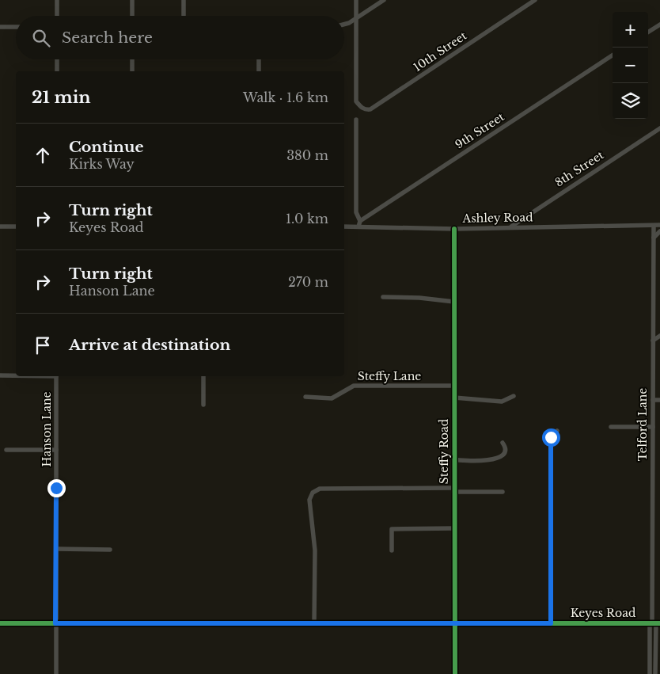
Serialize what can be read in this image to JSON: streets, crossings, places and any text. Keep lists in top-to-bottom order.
{
  "streets": {
    "street": [
      "10th Street",
      "9th Street",
      "8th Street",
      "Ashley Road",
      "Steffy Lane",
      "Telford Lane",
      "Hanson Lane",
      "Steffy Road",
      "Keyes Road"
    ]
  },
  "crossings": [
    ["8th Street", "Ashley Road"],
    ["Ashley Road", "Telford Lane"],
    ["Ashley Road", "Steffy Road"],
    ["Steffy Lane", "Steffy Road"],
    ["Telford Lane", "Keyes Road"],
    ["Hanson Lane", "Keyes Road"],
    ["Steffy Road", "Keyes Road"]
  ],
  "page": {
    "map_buttons": ["+", "−"],
    "search": "Search here",
    "heading": ["21 min", "Walk · 1.6 km"],
    "list": [
      ["Continue", "Kirks Way", "380 m"],
      ["Turn right", "Keyes Road", "1.0 km"],
      ["Turn right", "Hanson Lane", "270 m"],
      "Arrive at destination"
    ]
  }
}
